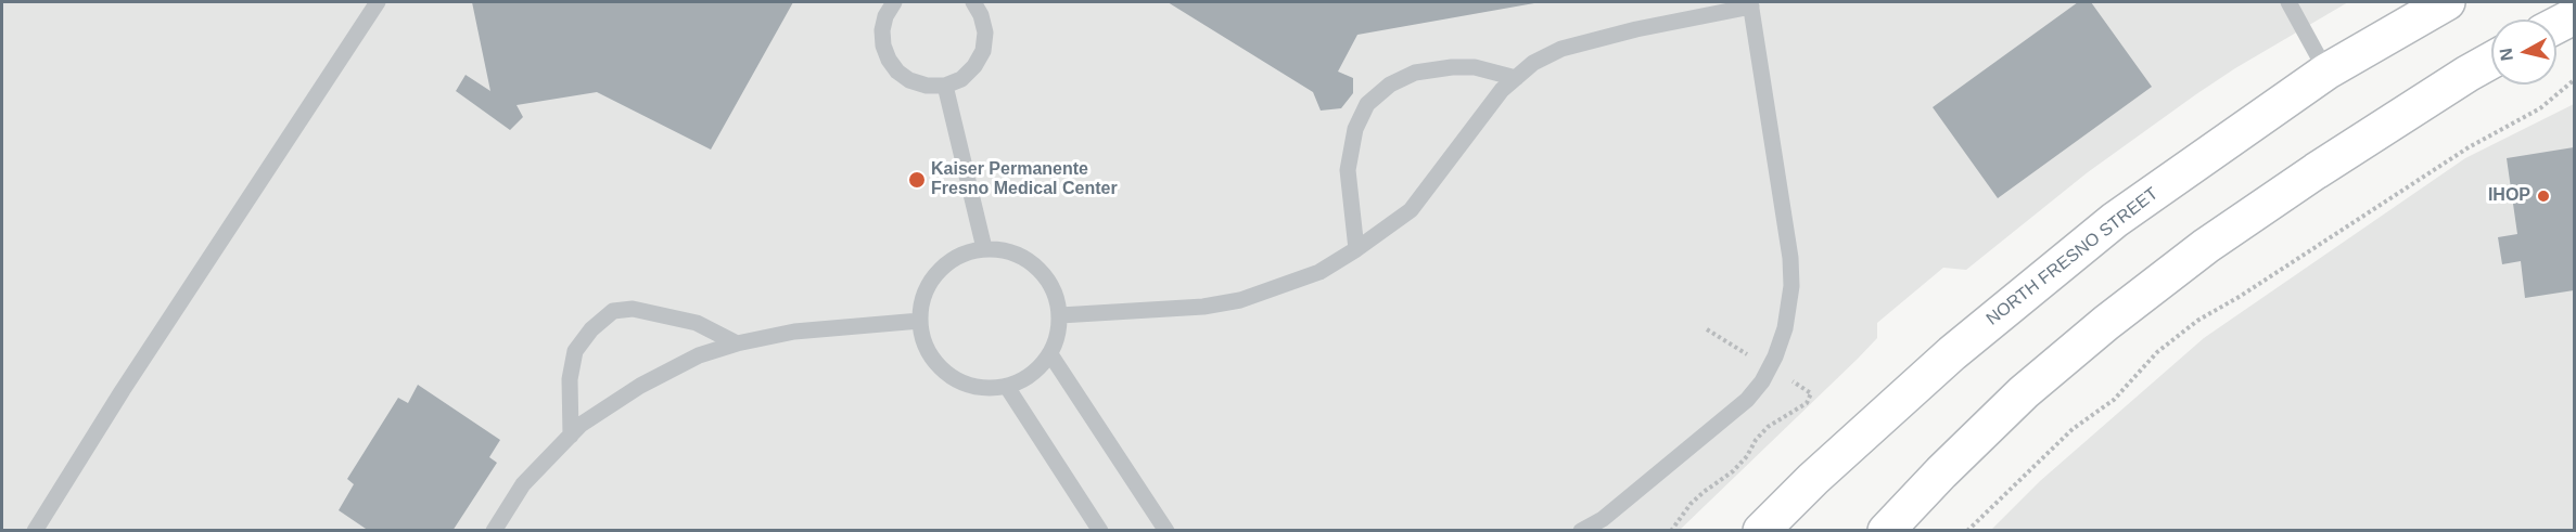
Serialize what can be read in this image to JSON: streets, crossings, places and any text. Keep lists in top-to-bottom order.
{
  "streets": {
    "main road": ["NORTH FRESNO STREET"]
  },
  "places": ["Kaiser Permanente Fresno Medical Center", "IHOP"],
  "north": "left"
}
